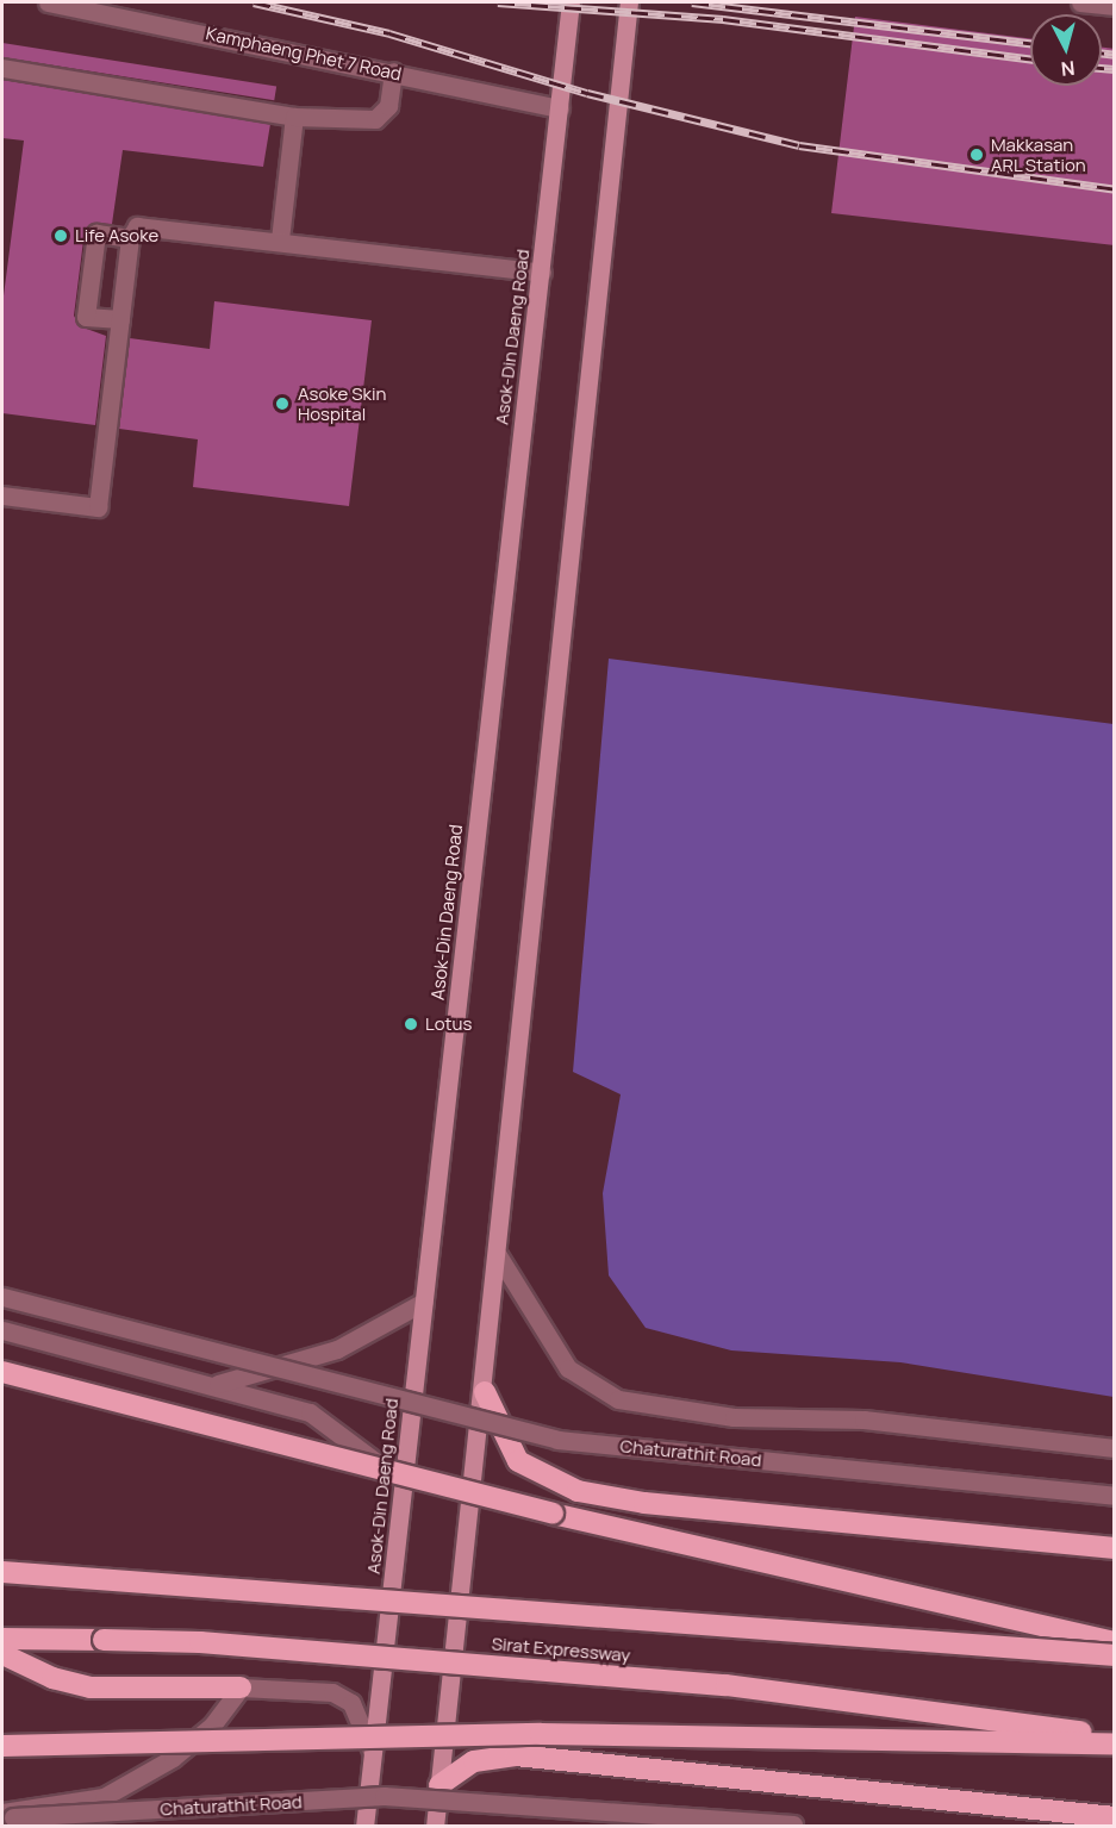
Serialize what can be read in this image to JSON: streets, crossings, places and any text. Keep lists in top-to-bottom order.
{
  "streets": {
    "highway": ["Sirat Expressway"],
    "main road": ["Kamphaeng Phet 7 Road", "Asok-Din Daeng Road", "Chaturathit Road"]
  },
  "crossings": [
    ["Kamphaeng Phet 7 Road", "Asok-Din Daeng Road"]
  ],
  "places": [
    "Makkasan ARL Station",
    "Life Asoke",
    "Asoke Skin Hospital",
    "Lotus"
  ],
  "north": "bottom"
}
